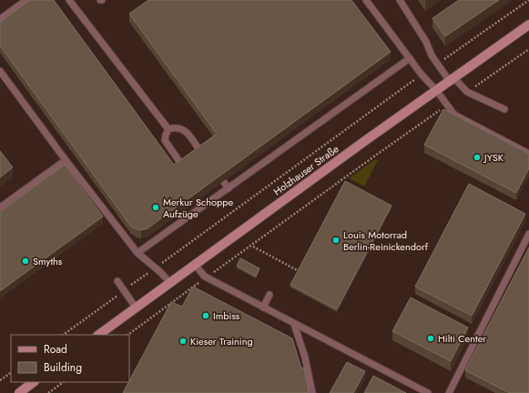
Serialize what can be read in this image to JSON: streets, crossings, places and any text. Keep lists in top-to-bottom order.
{
  "streets": {
    "main road": ["Holzhauser Straße"]
  },
  "places": [
    "JYSK",
    "Merkur Schoppe Aufzüge",
    "Louis Motorrad Berlin-Reinickendorf",
    "Smyths",
    "Imbiss",
    "Hilti Center",
    "Kieser Training"
  ],
  "legend": ["Road", "Building"]
}
